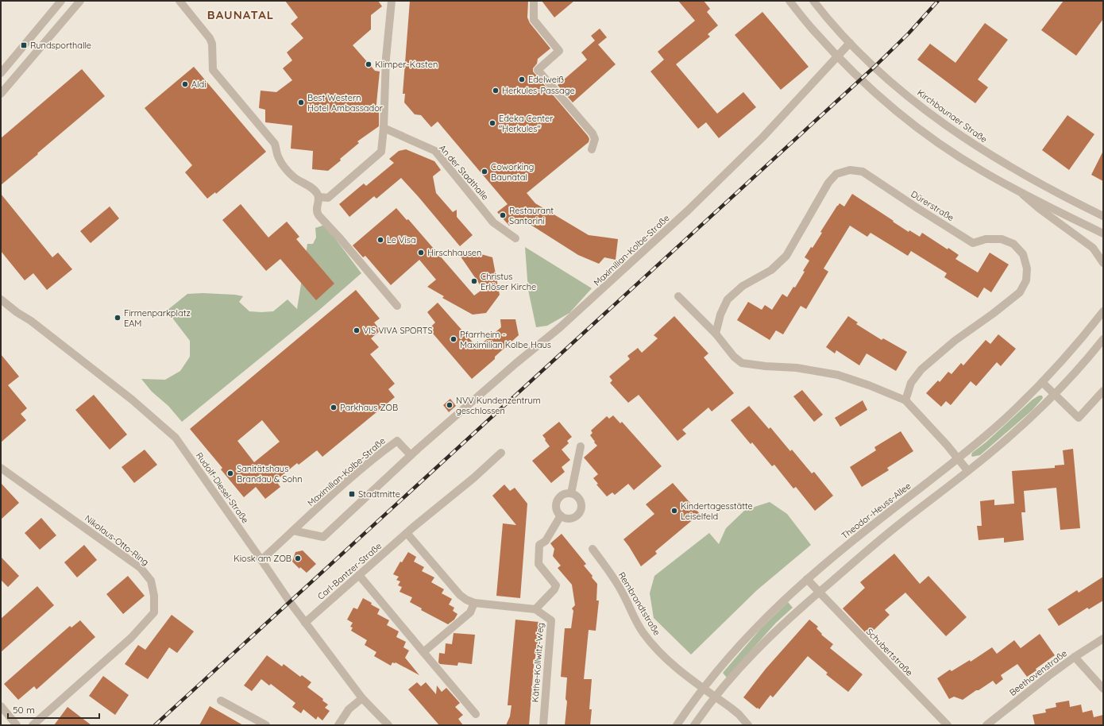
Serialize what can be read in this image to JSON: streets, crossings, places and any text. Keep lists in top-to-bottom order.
{
  "streets": {
    "street": [
      "Kirchbaunaer Straße",
      "An der Stadthalle",
      "Dürerstraße",
      "Maximilian-Kolbe-Straße",
      "Rudolf-Diesel-Straße",
      "Theodor-Heuss-Allee",
      "Nikolaus-Otto-Ring",
      "Carl-Bantzer-Straße",
      "Rembrandtstraße",
      "Schubertstraße",
      "Käthe-Kollwitz-Weg",
      "Beethovenstraße"
    ]
  },
  "crossings": [
    ["Kirchbaunaer Straße", "Maximilian-Kolbe-Straße"],
    ["Maximilian-Kolbe-Straße", "Rudolf-Diesel-Straße"],
    ["Rudolf-Diesel-Straße", "Carl-Bantzer-Straße"],
    ["Theodor-Heuss-Allee", "Rembrandtstraße"]
  ],
  "districts": ["BAUNATAL"],
  "places": {
    "transit": ["Rundsporthalle", "Stadtmitte"],
    "other": [
      "Klimper-Kasten",
      "Edelweiß",
      "Aldi",
      "Herkules-Passage",
      "Best Western Hotel Ambassador",
      "Edeka Center \"Herkules\"",
      "Coworking Baunatal",
      "Restaurant Santorini",
      "Le Visa",
      "Hirschhausen",
      "Christus Erlöser Kirche",
      "Firmenparkplatz EAM",
      "VIS VIVA SPORTS",
      "Pfarrheim - Maximilian Kolbe Haus",
      "NVV Kundenzentrum geschlossen",
      "Parkhaus ZOB",
      "Sanitätshaus Brandau & Sohn",
      "Kindertagesstätte Leiselfeld",
      "Kiosk am ZOB"
    ]
  },
  "scale_bar": "50 m"
}
